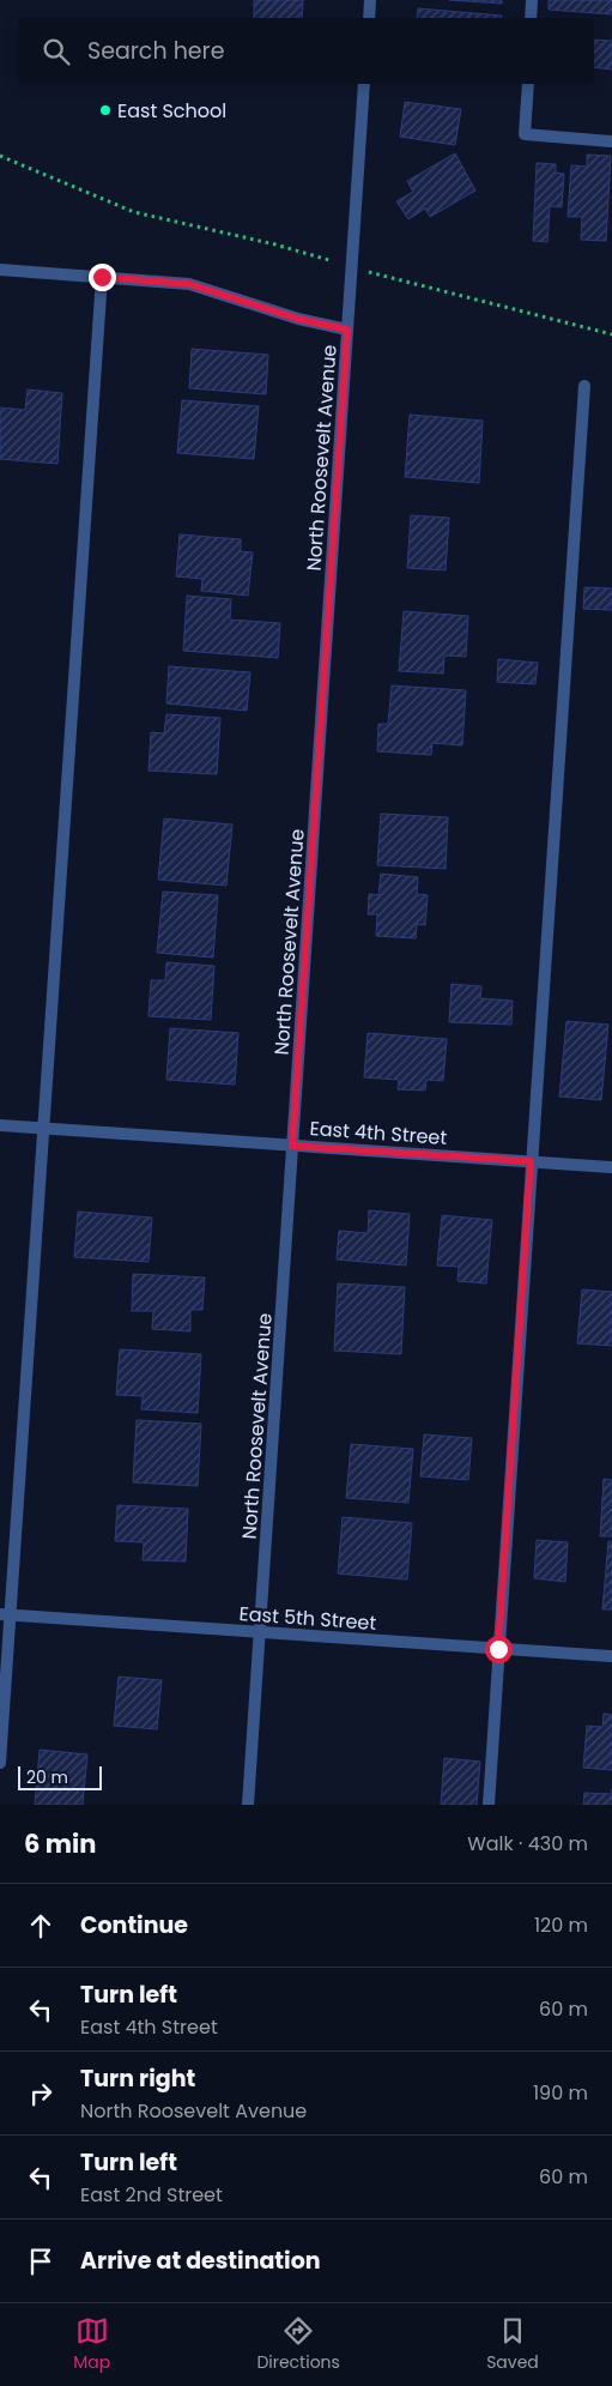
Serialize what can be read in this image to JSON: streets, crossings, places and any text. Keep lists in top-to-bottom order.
{
  "streets": {
    "street": ["North Roosevelt Avenue", "East 4th Street", "East 5th Street"]
  },
  "crossings": [
    ["North Roosevelt Avenue", "East 4th Street"],
    ["North Roosevelt Avenue", "East 5th Street"]
  ],
  "places": ["East School"],
  "scale_bar": "20 m",
  "page": {
    "search": "Search here",
    "scale": "20 m",
    "heading": ["6 min", "Walk · 430 m"],
    "list": [
      ["Continue", "120 m"],
      ["Turn left", "East 4th Street", "60 m"],
      ["Turn right", "North Roosevelt Avenue", "190 m"],
      ["Turn left", "East 2nd Street", "60 m"],
      "Arrive at destination"
    ],
    "nav": ["Map", "Directions", "Saved"]
  }
}
